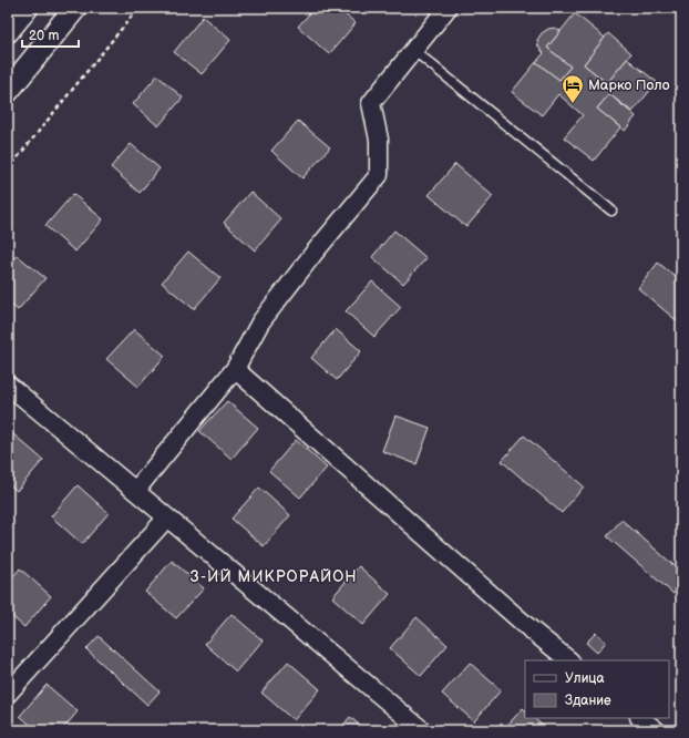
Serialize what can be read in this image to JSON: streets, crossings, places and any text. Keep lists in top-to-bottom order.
{
  "districts": ["3-ИЙ МИКРОРАЙОН"],
  "places": {
    "hotel": ["Марко Поло"]
  },
  "legend": ["Улица", "Здание"],
  "scale_bar": "20 m"
}
